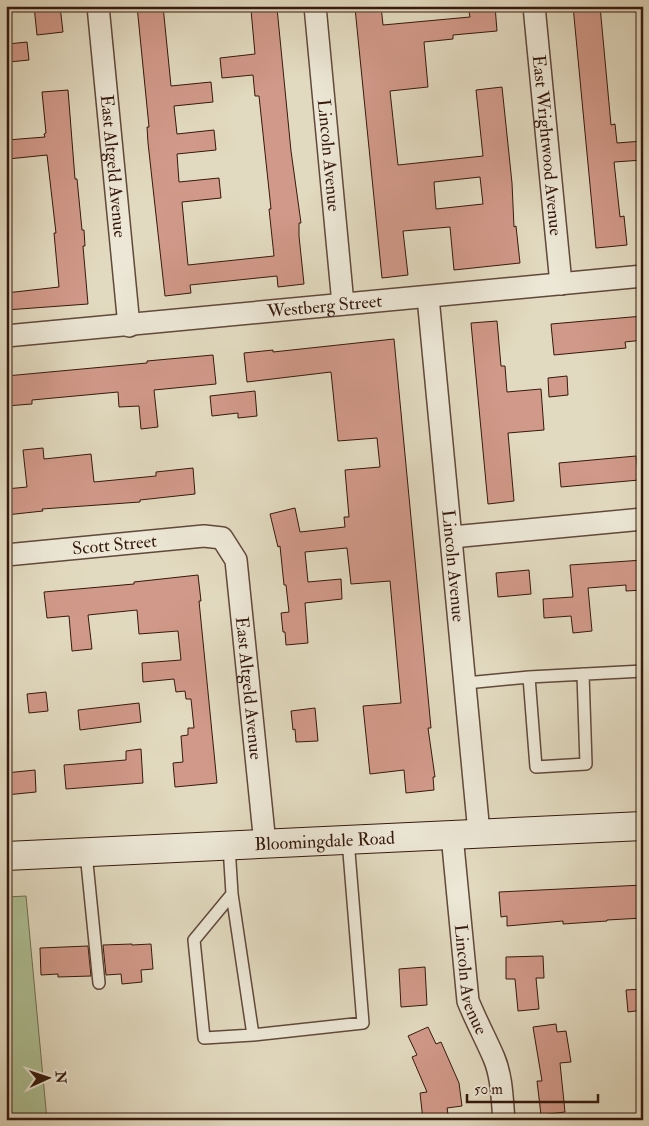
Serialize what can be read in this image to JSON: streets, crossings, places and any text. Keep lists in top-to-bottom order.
{
  "streets": {
    "main road": ["Bloomingdale Road"],
    "street": [
      "East Wrightwood Avenue",
      "Lincoln Avenue",
      "East Altgeld Avenue",
      "Westberg Street",
      "Scott Street"
    ]
  },
  "crossings": [
    ["East Wrightwood Avenue", "Westberg Street"],
    ["Lincoln Avenue", "Westberg Street"],
    ["Lincoln Avenue", "Bloomingdale Road"],
    ["East Altgeld Avenue", "Westberg Street"],
    ["East Altgeld Avenue", "Scott Street"],
    ["East Altgeld Avenue", "Bloomingdale Road"]
  ],
  "scale_bar": "50 m",
  "north": "right"
}
